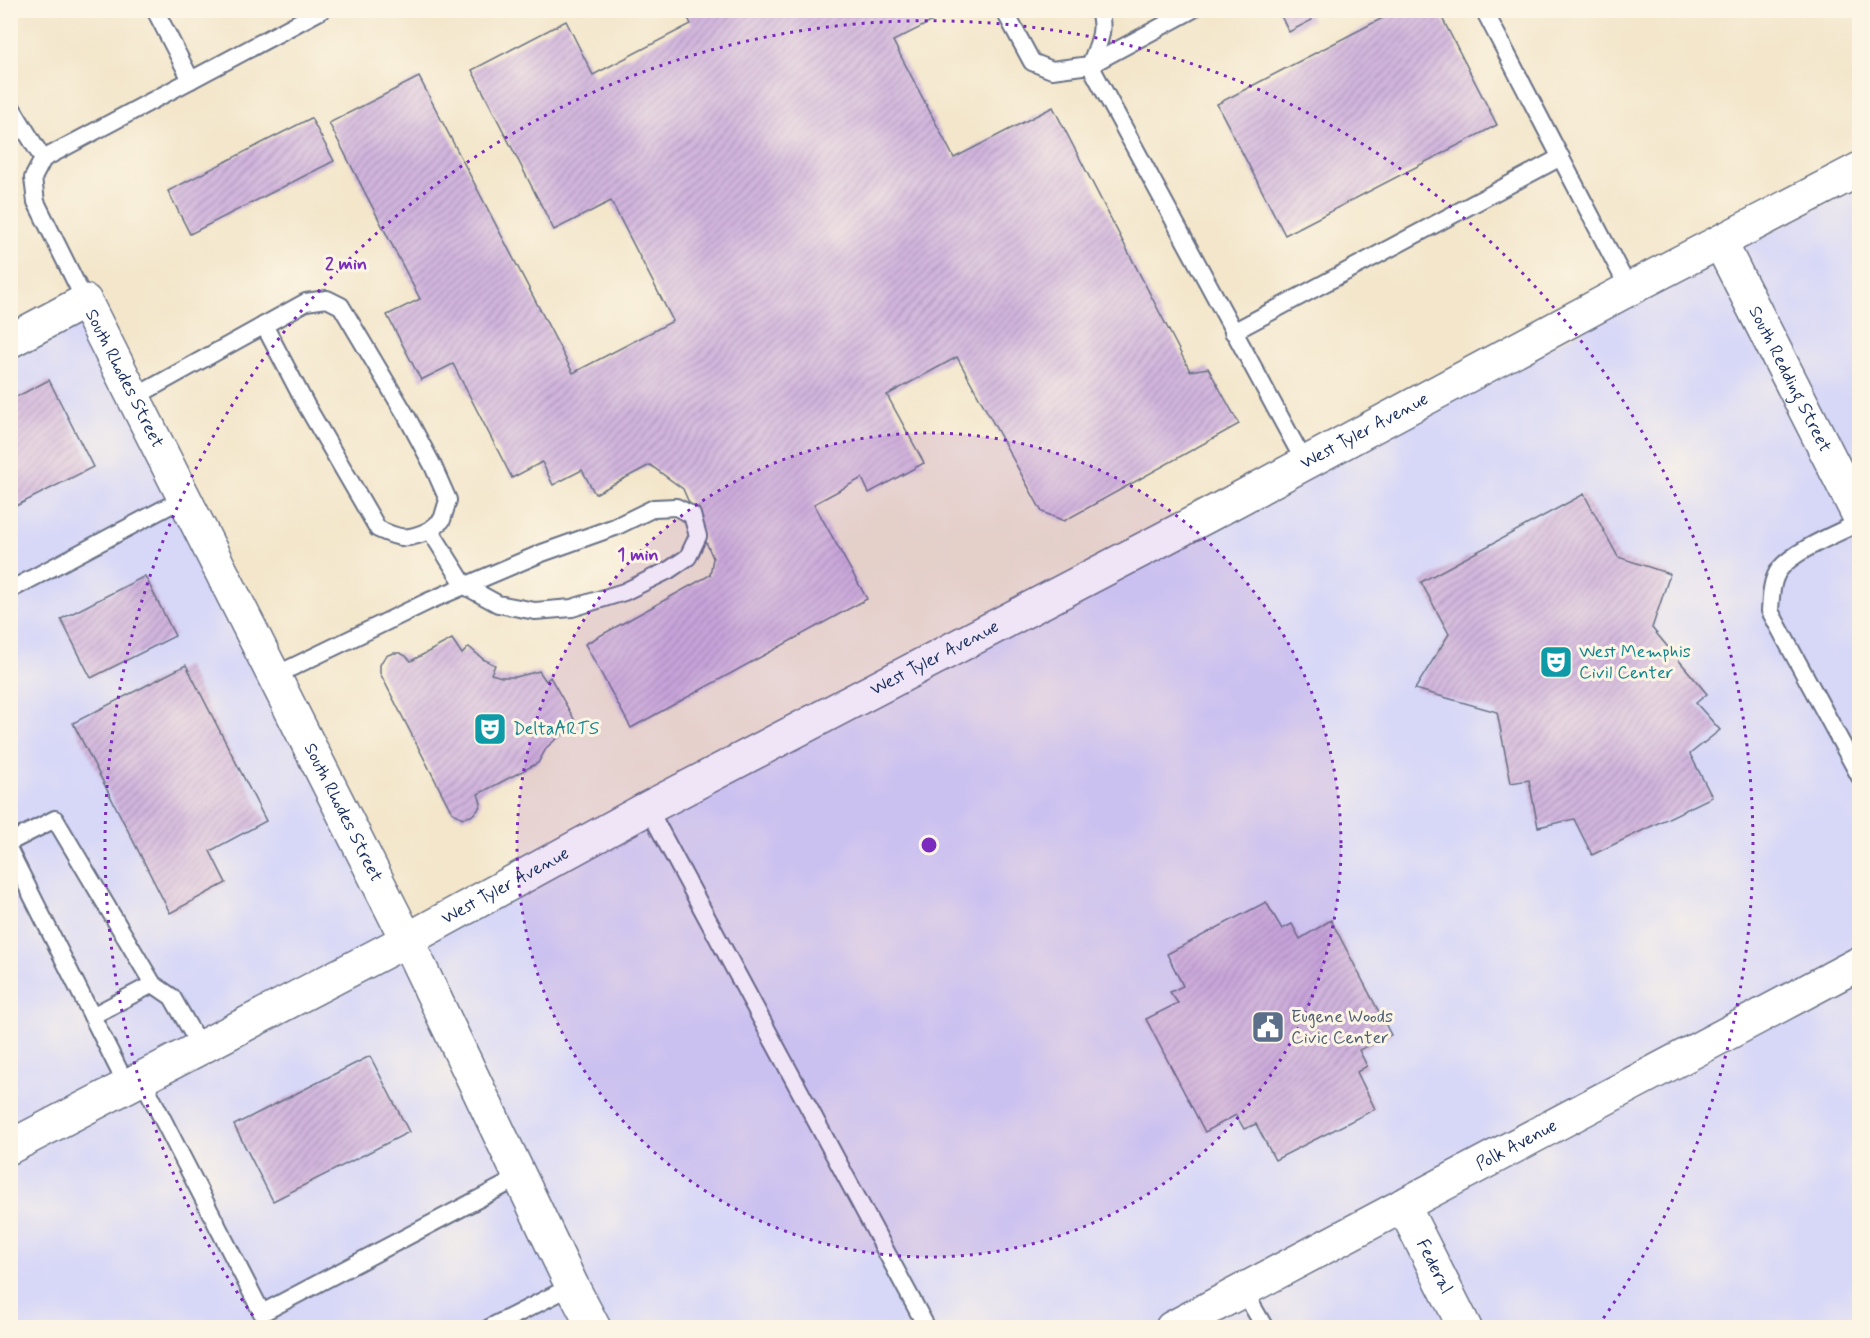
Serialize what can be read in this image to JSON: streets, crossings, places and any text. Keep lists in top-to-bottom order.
{
  "streets": {
    "street": [
      "South Rhodes Street",
      "South Redding Street",
      "West Tyler Avenue",
      "Polk Avenue",
      "Federal"
    ]
  },
  "crossings": [
    ["South Rhodes Street", "West Tyler Avenue"],
    ["South Redding Street", "West Tyler Avenue"],
    ["Polk Avenue", "Federal"]
  ],
  "places": {
    "theatre": ["West Memphis Civil Center", "DeltaARTS"],
    "public building": ["Eugene Woods Civic Center"]
  },
  "rings": ["2 min", "1 min"]
}
